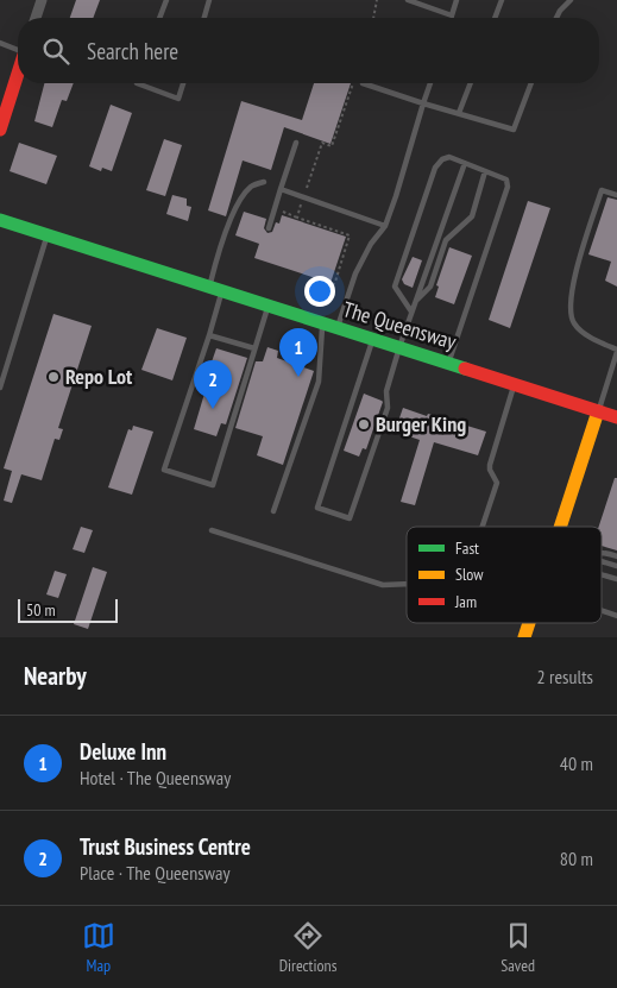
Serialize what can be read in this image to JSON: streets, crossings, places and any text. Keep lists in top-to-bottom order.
{
  "streets": {
    "main road": ["The Queensway"]
  },
  "places": ["Repo Lot", "Burger King"],
  "legend": ["Fast", "Slow", "Jam"],
  "scale_bar": "50 m",
  "page": {
    "search": "Search here",
    "pins": ["1", "2"],
    "scale": "50 m",
    "heading": ["Nearby", "2 results"],
    "list": [
      {
        "mark": "1",
        "name": "Deluxe Inn",
        "note": "Hotel · The Queensway",
        "value": "40 m"
      },
      {
        "mark": "2",
        "name": "Trust Business Centre",
        "note": "Place · The Queensway",
        "value": "80 m"
      }
    ],
    "nav": ["Map", "Directions", "Saved"]
  }
}
